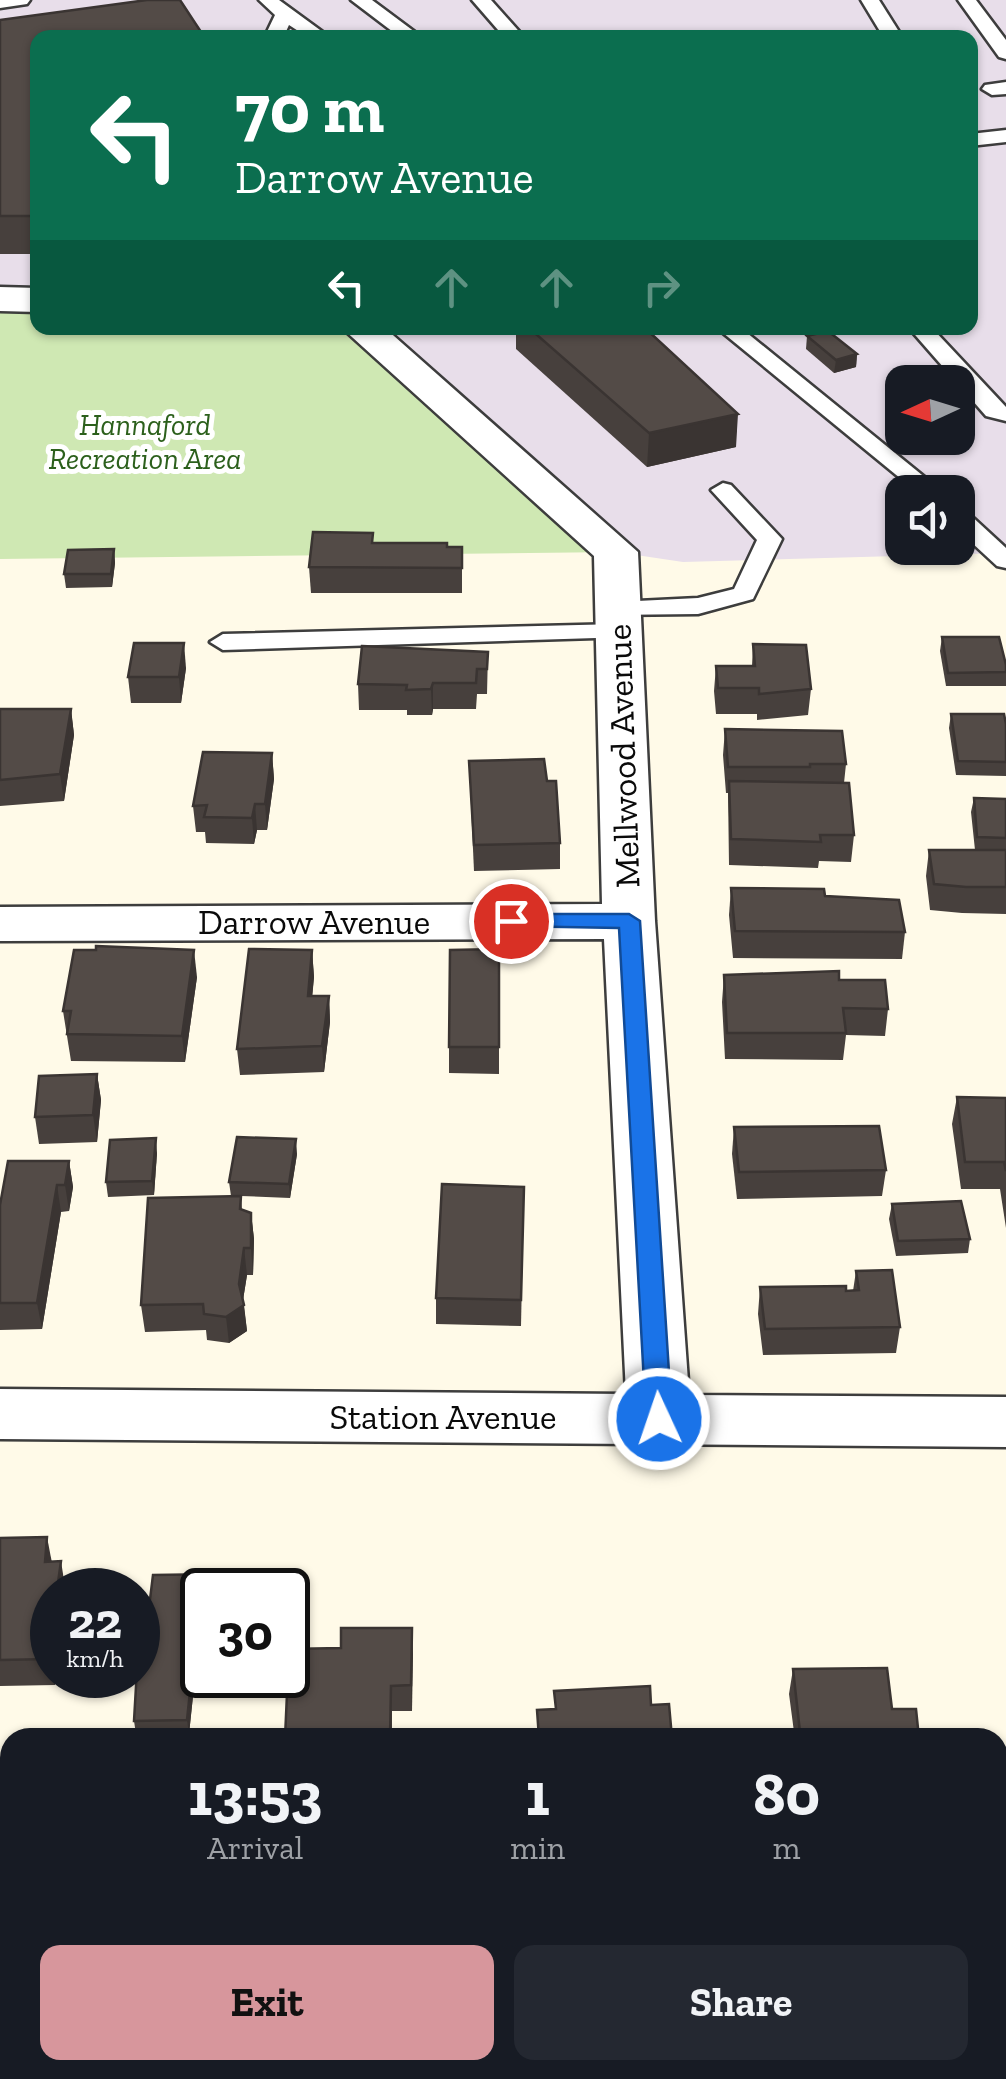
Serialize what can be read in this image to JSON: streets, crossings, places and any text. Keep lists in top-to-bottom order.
{
  "streets": {
    "street": ["Mellwood Avenue", "Darrow Avenue", "Station Avenue"]
  },
  "crossings": [
    ["Mellwood Avenue", "Darrow Avenue"],
    ["Mellwood Avenue", "Station Avenue"]
  ],
  "parks": ["Hannaford Recreation Area"],
  "north": "left",
  "page": {
    "turn": ["70 m", "Darrow Avenue"],
    "speed": "22 km/h",
    "limit": "30",
    "eta": [
      "13:53",
      "Arrival",
      "1",
      "min",
      "80",
      "m"
    ],
    "buttons": ["Exit", "Share"]
  }
}
